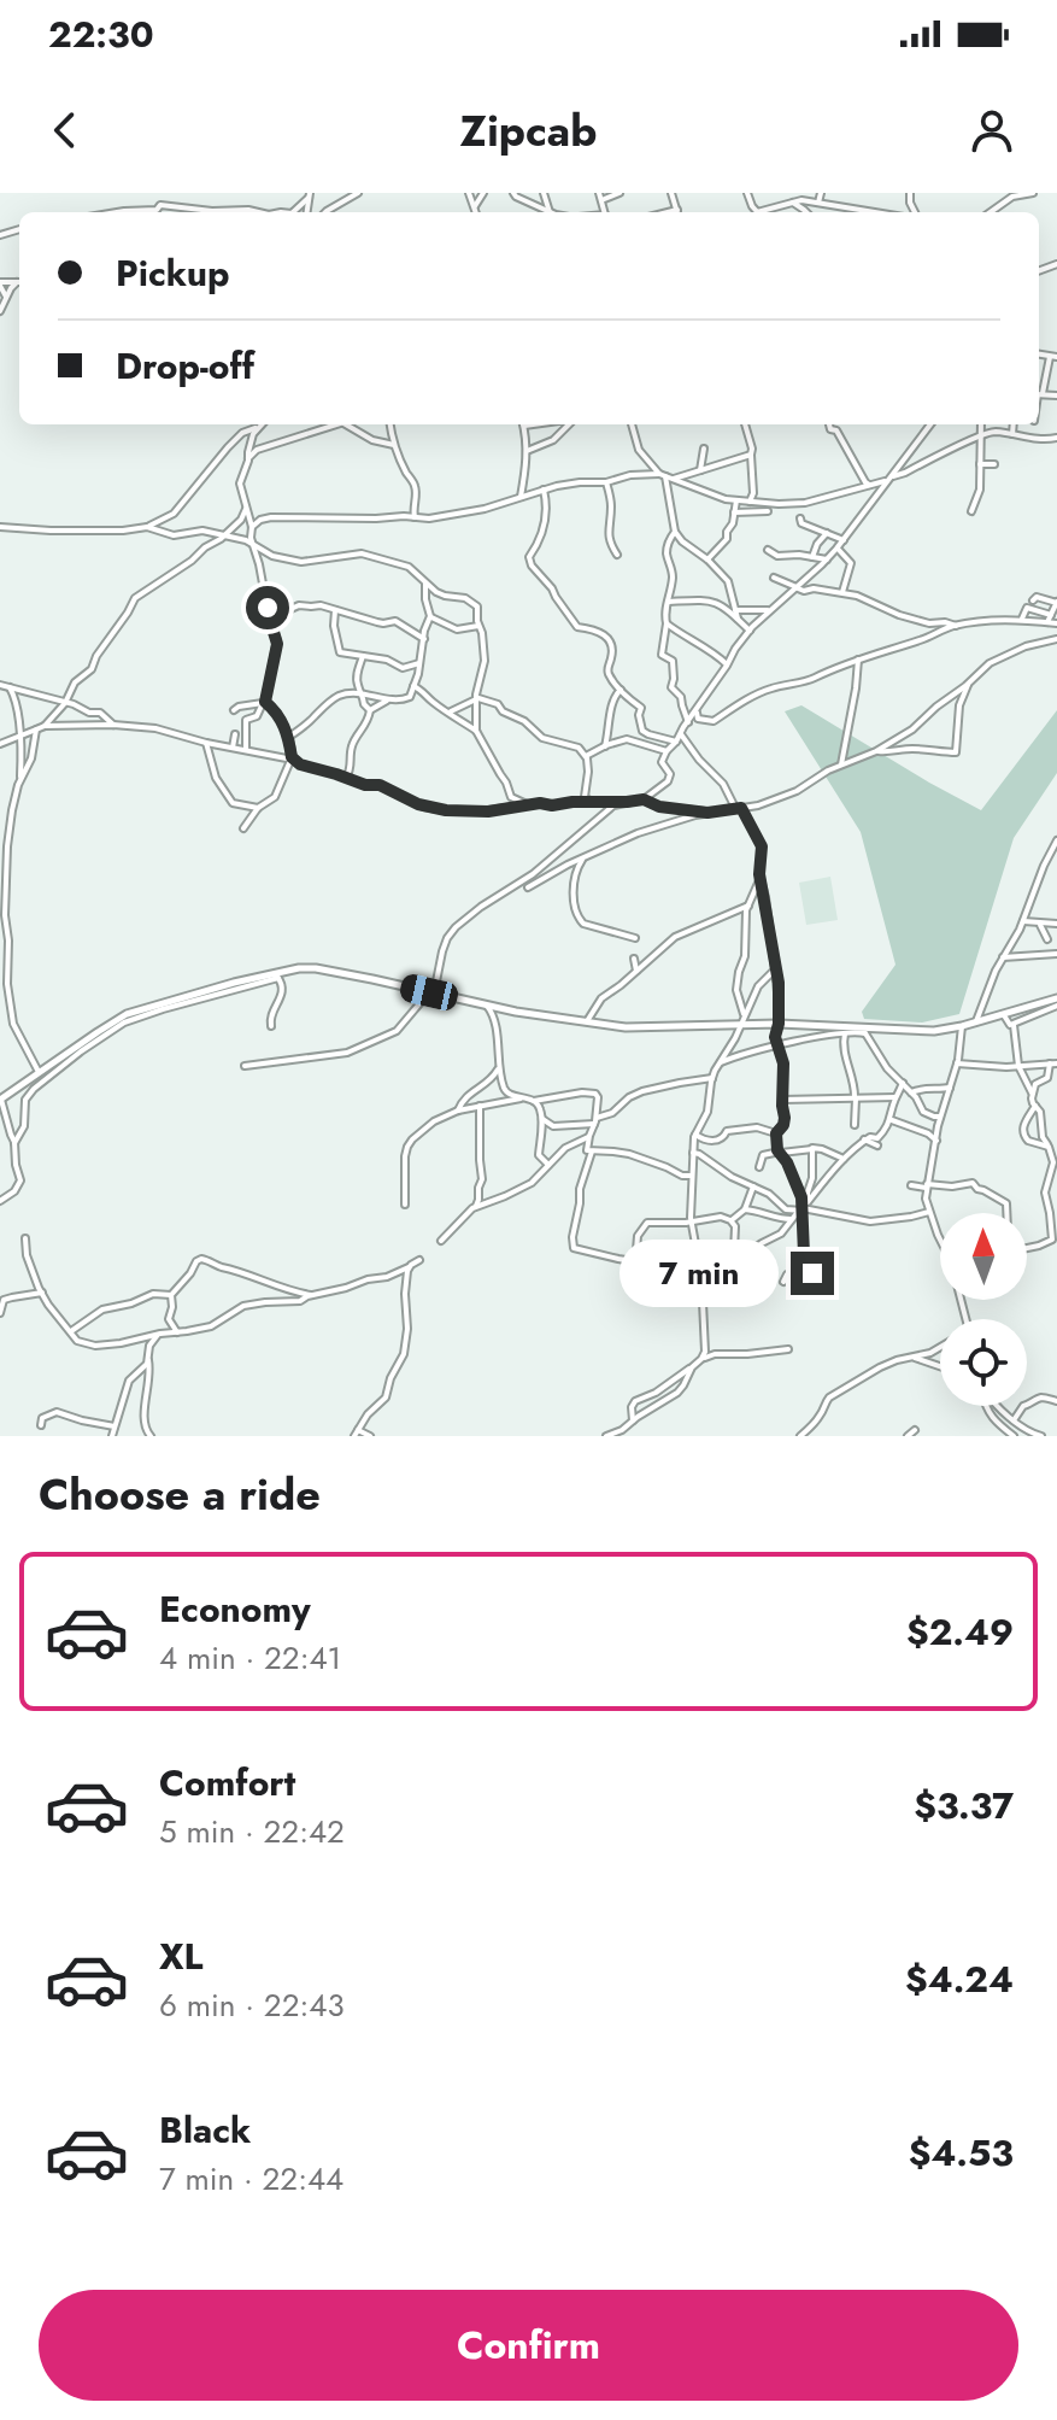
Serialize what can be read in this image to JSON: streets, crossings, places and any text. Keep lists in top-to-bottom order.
{
  "north": "top",
  "page": {
    "status": "22:30",
    "header": "Zipcab",
    "banner": ["Pickup", "Drop-off"],
    "bubble": "7 min",
    "heading": "Choose a ride",
    "list": [
      {
        "name": "Economy",
        "note": "4 min · 22:41",
        "value": "$2.49"
      },
      {
        "name": "Comfort",
        "note": "5 min · 22:42",
        "value": "$3.37"
      },
      {
        "name": "XL",
        "note": "6 min · 22:43",
        "value": "$4.24"
      },
      {
        "name": "Black",
        "note": "7 min · 22:44",
        "value": "$4.53"
      }
    ],
    "buttons": "Confirm"
  }
}
